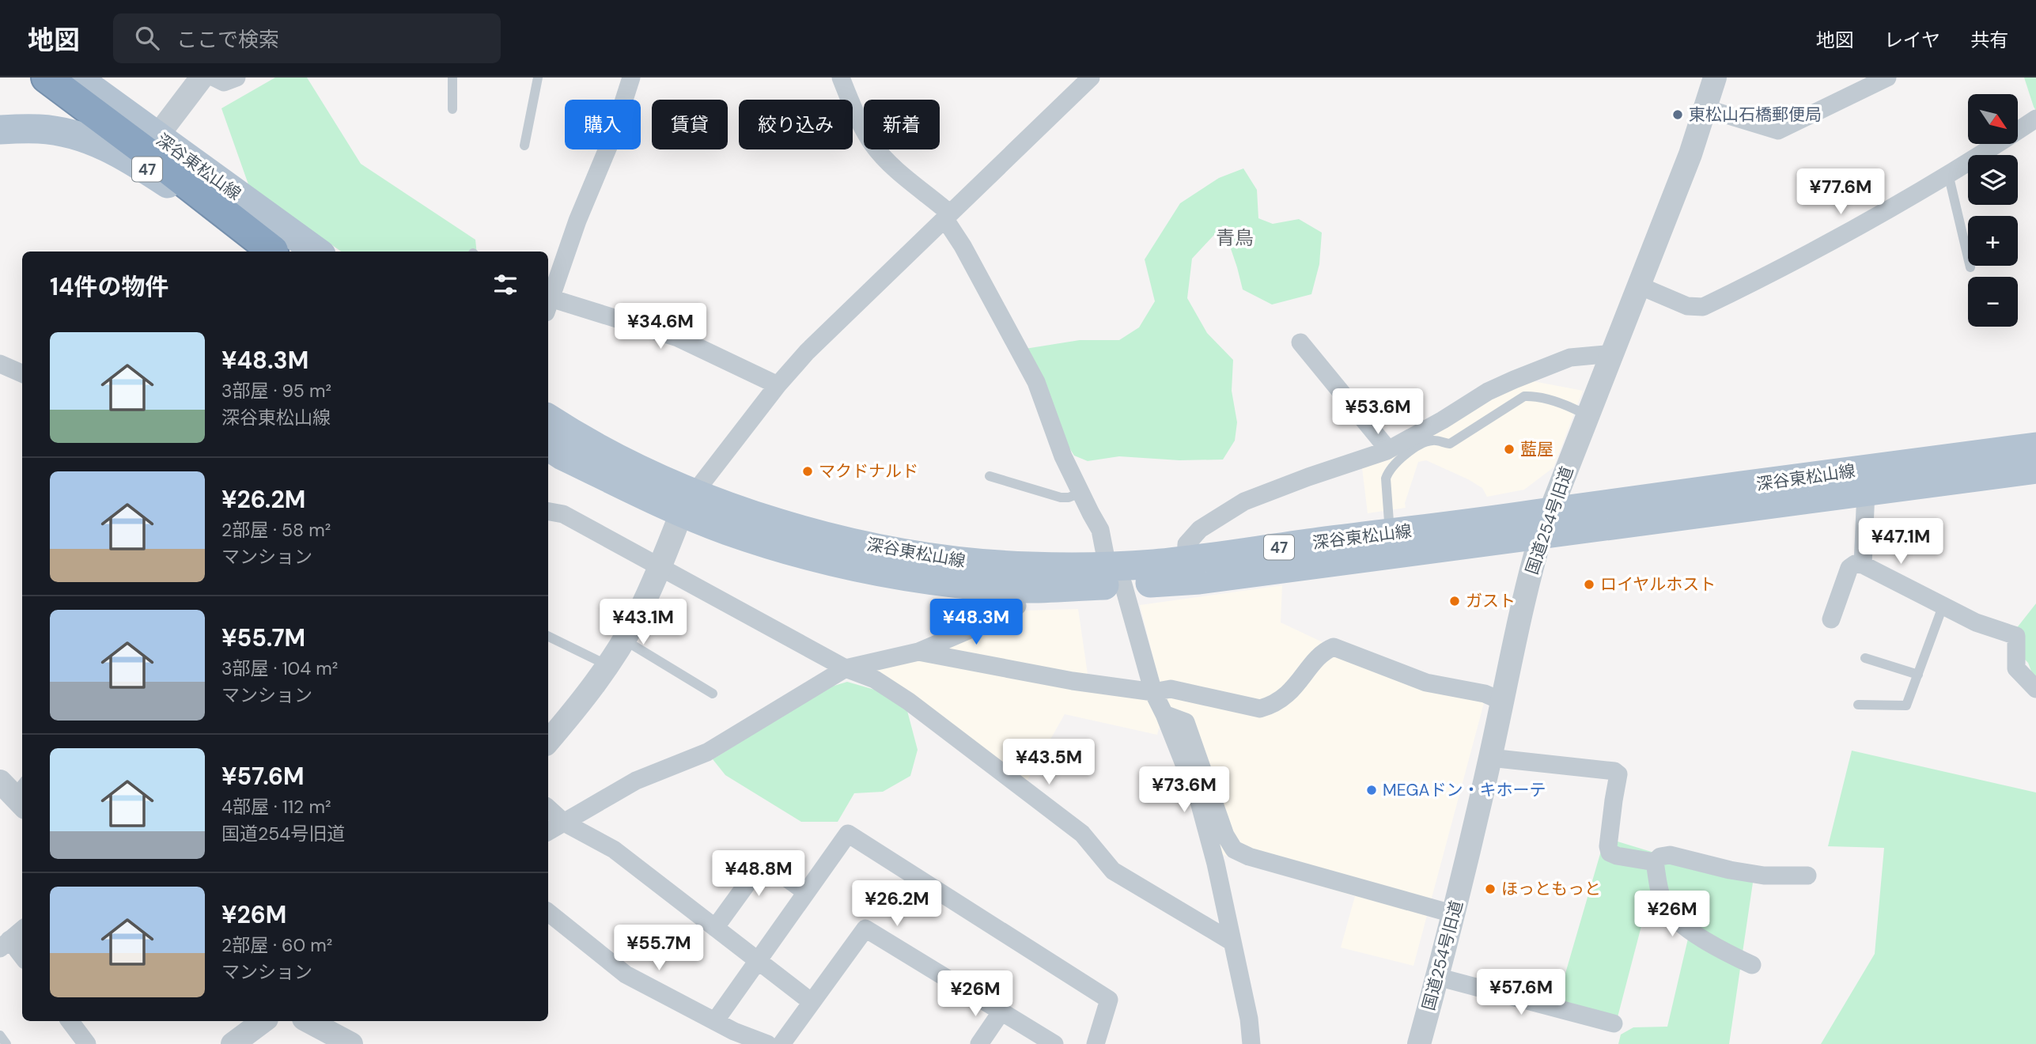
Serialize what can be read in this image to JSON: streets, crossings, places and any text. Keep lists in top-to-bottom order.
{
  "streets": {
    "main road": ["深谷東松山線", "47"],
    "street": ["国道254号旧道"]
  },
  "crossings": [
    ["深谷東松山線", "国道254号旧道"]
  ],
  "districts": ["青鳥"],
  "places": [
    "東松山石橋郵便局",
    "藍屋",
    "マクドナルド",
    "ロイヤルホスト",
    "ガスト",
    "MEGAドン・キホーテ",
    "ほっともっと"
  ],
  "north": "bottom right",
  "page": {
    "header": "地図",
    "search": "ここで検索",
    "nav": ["地図", "レイヤ", "共有"],
    "map_buttons": ["+", "−"],
    "chip": [
      "購入",
      "賃貸",
      "絞り込み",
      "新着"
    ],
    "price": [
      "¥77.6M",
      "¥34.6M",
      "¥53.6M",
      "¥47.1M",
      "¥43.1M",
      "¥48.3M",
      "¥43.5M",
      "¥73.6M",
      "¥48.8M",
      "¥26.2M",
      "¥26M",
      "¥55.7M",
      "¥57.6M",
      "¥26M"
    ],
    "heading": "14件の物件",
    "list": [
      {
        "name": "¥48.3M",
        "note": "3部屋 · 95 m² · 深谷東松山線"
      },
      {
        "name": "¥26.2M",
        "note": "2部屋 · 58 m² · マンション"
      },
      {
        "name": "¥55.7M",
        "note": "3部屋 · 104 m² · マンション"
      },
      {
        "name": "¥57.6M",
        "note": "4部屋 · 112 m² · 国道254号旧道"
      },
      {
        "name": "¥26M",
        "note": "2部屋 · 60 m² · マンション"
      }
    ]
  }
}
